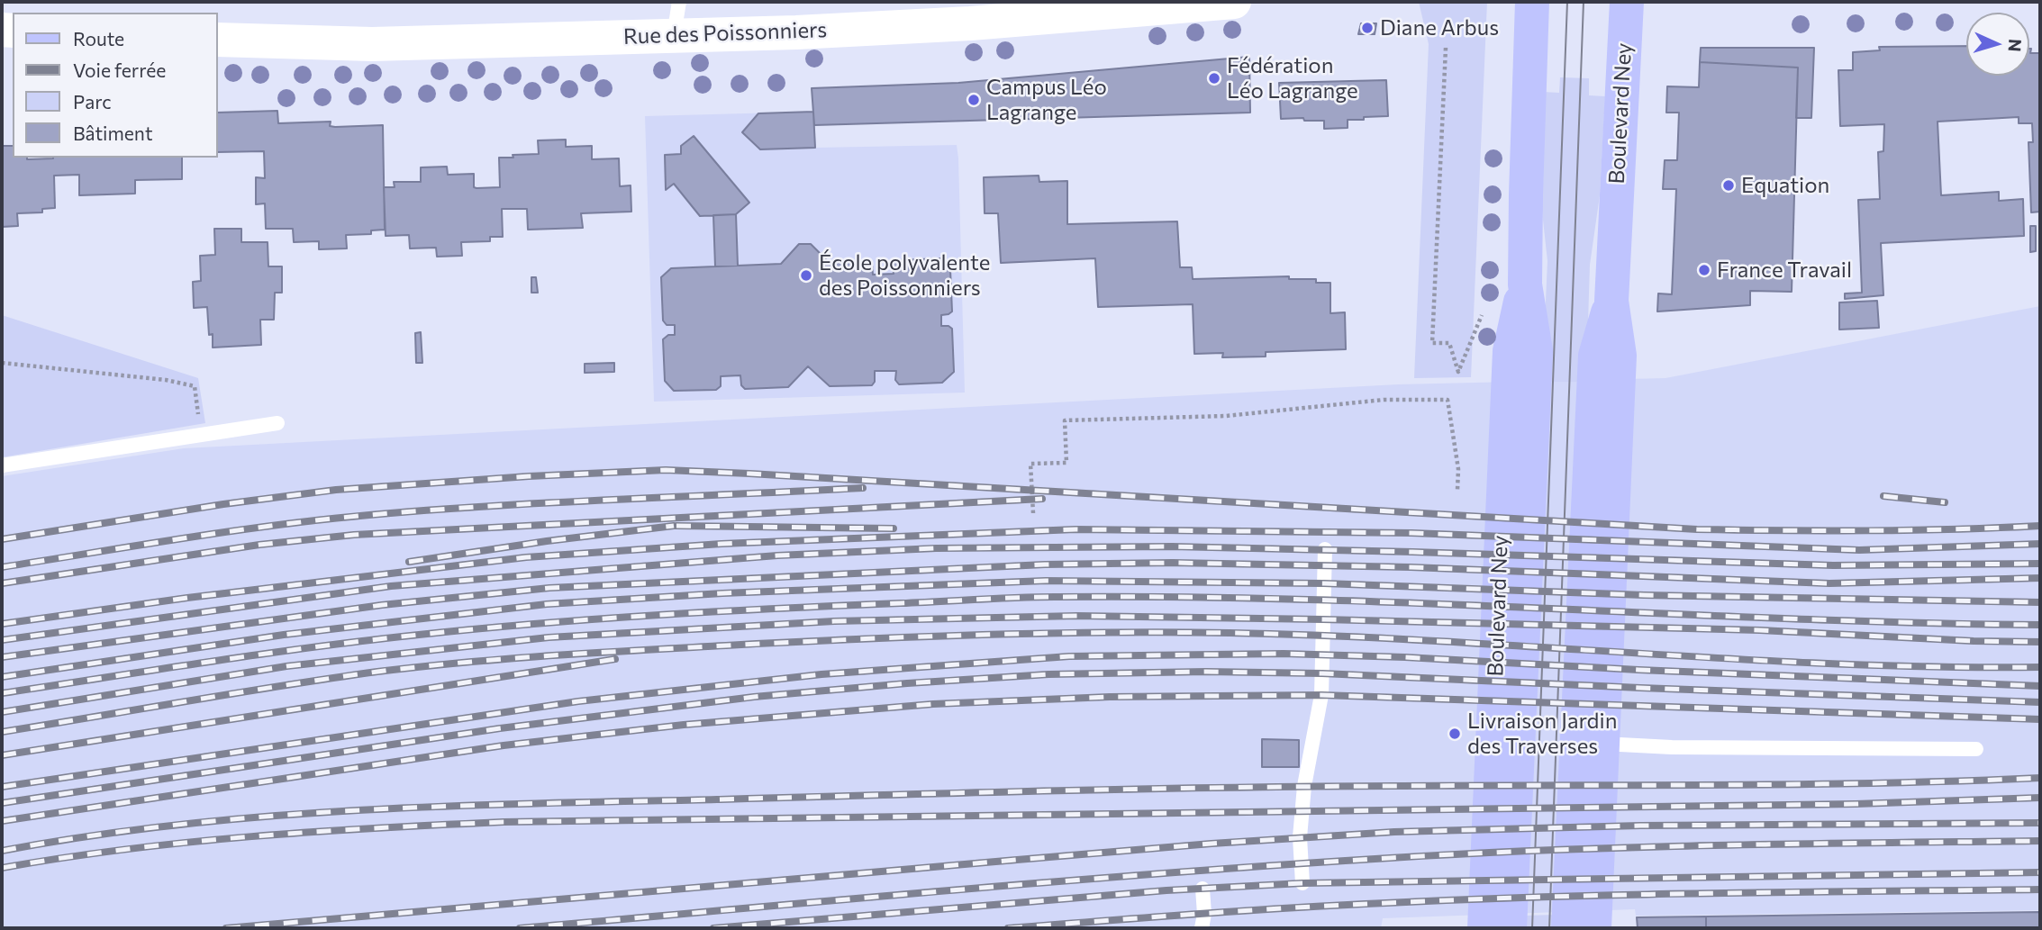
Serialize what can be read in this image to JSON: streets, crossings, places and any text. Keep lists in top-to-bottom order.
{
  "streets": {
    "main road": ["Boulevard Ney"],
    "street": ["Rue des Poissonniers"]
  },
  "places": [
    "Diane Arbus",
    "Fédération Léo Lagrange",
    "Campus Léo Lagrange",
    "Equation",
    "France Travail",
    "École polyvalente des Poissonniers",
    "Livraison Jardin des Traverses"
  ],
  "legend": [
    "Route",
    "Voie ferrée",
    "Parc",
    "Bâtiment"
  ],
  "north": "right"
}
